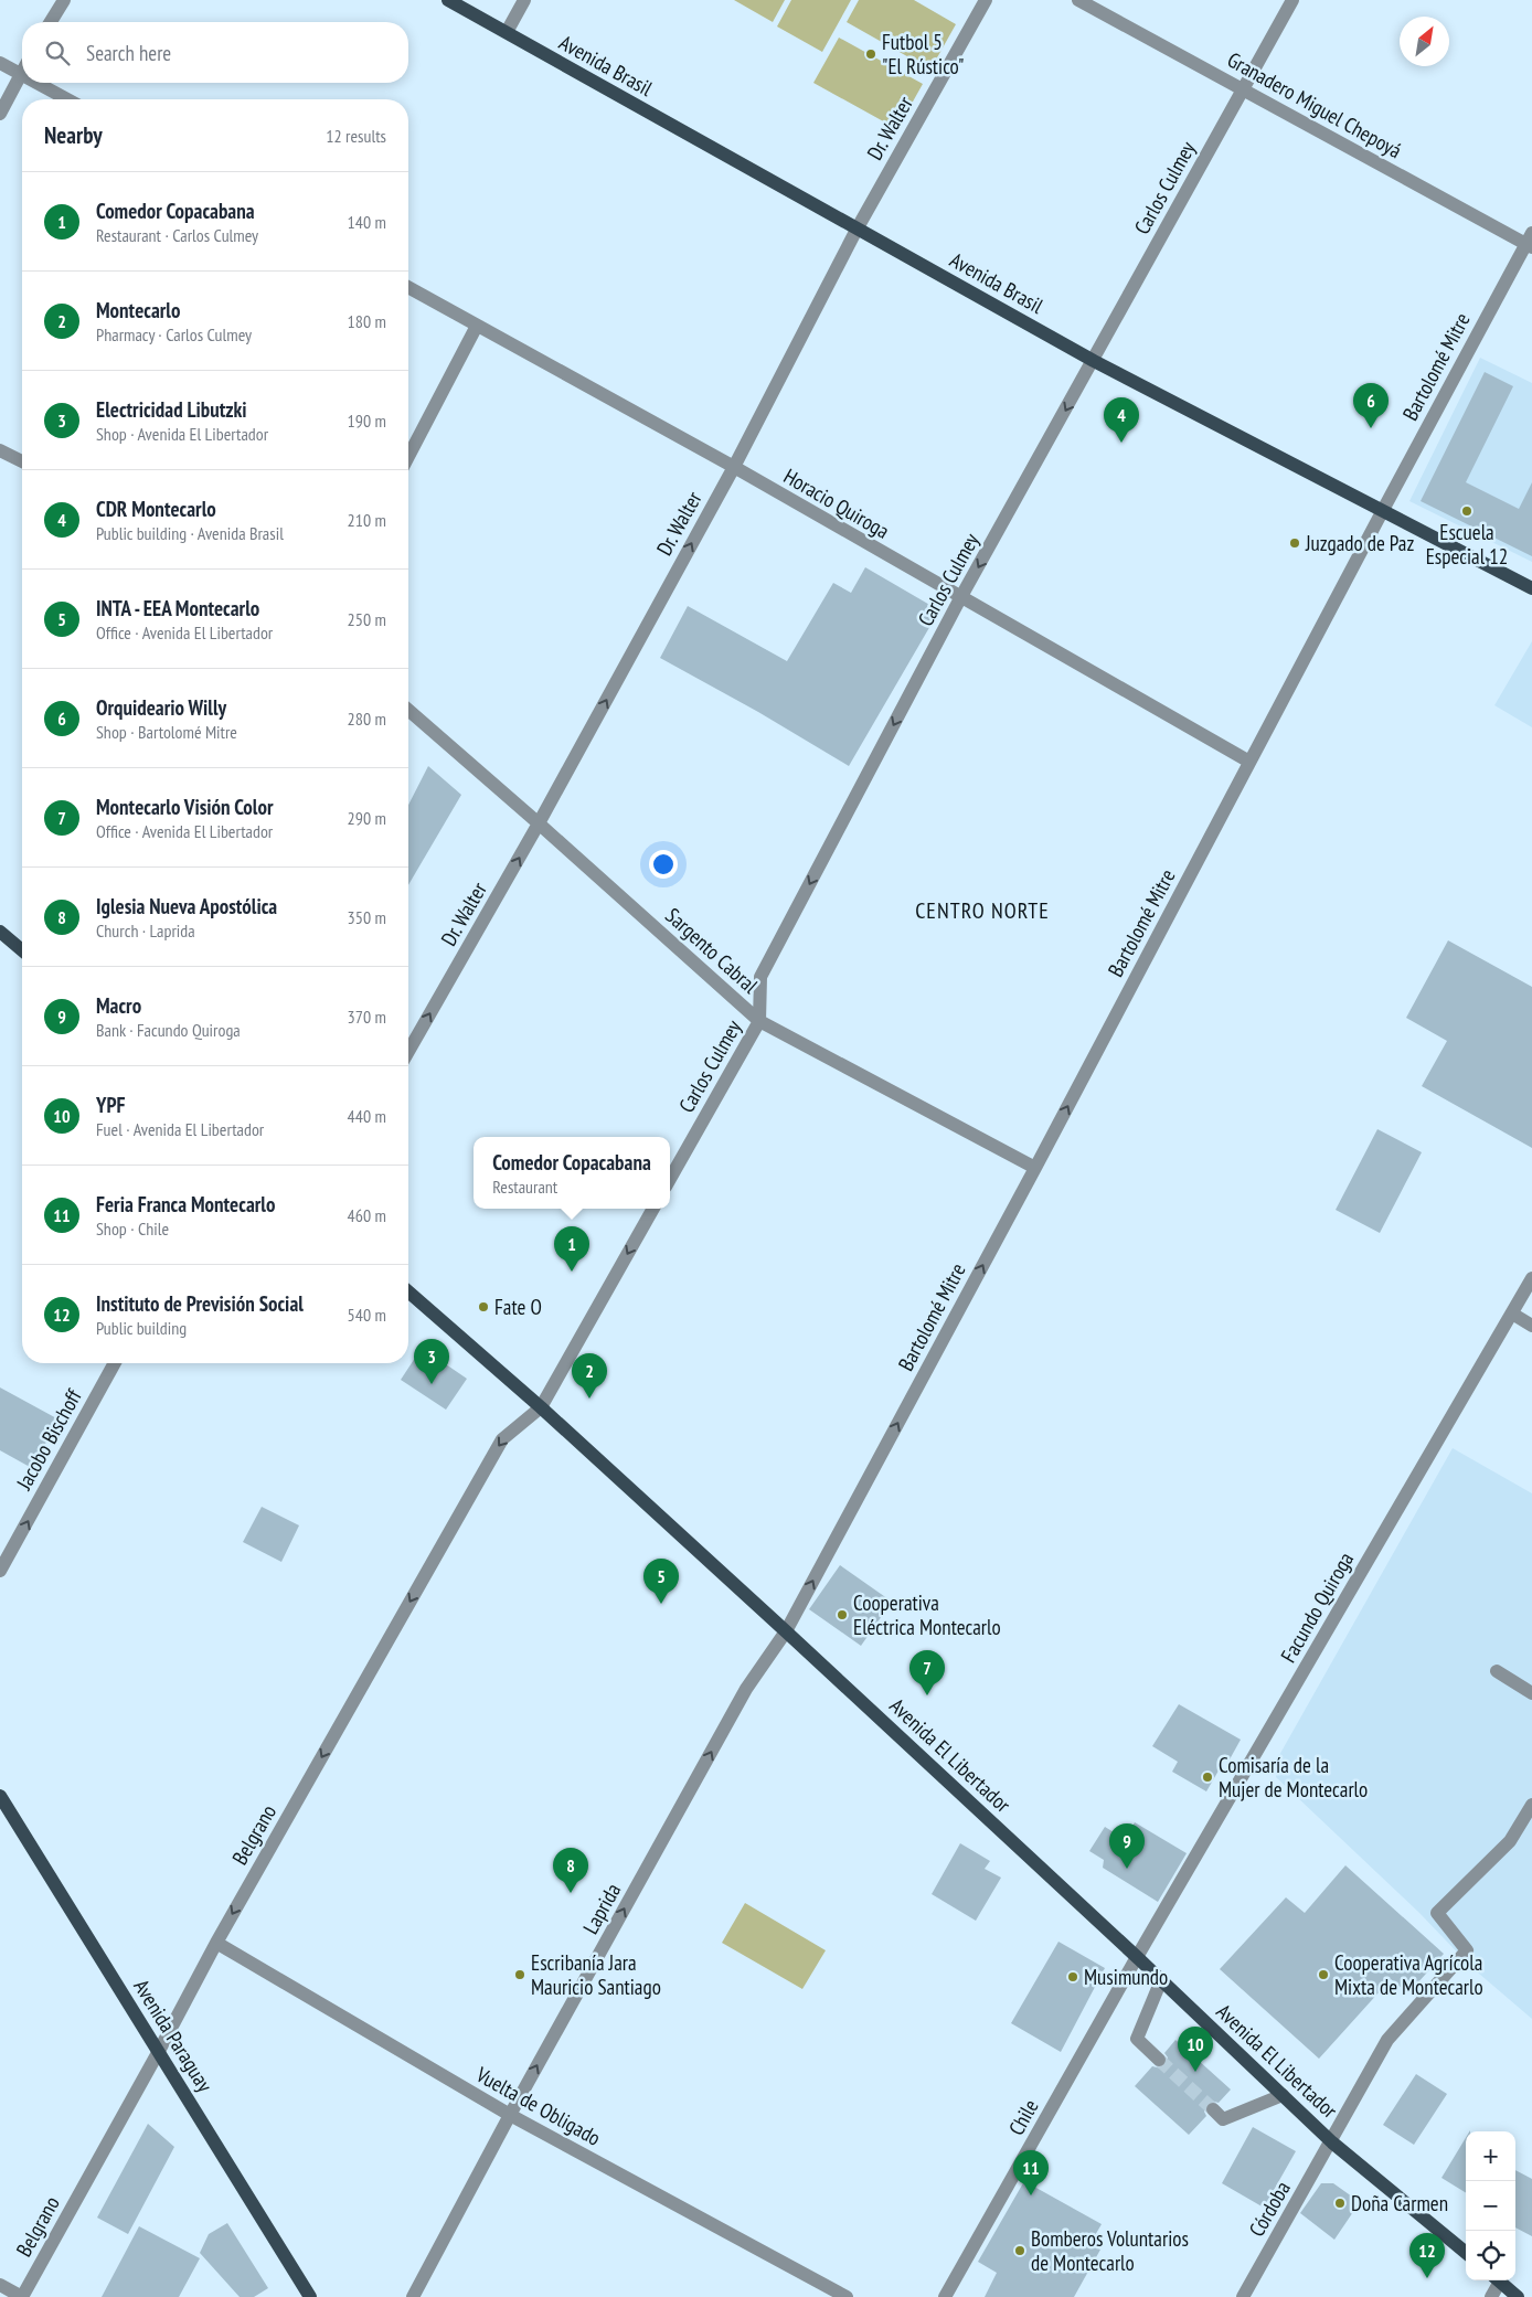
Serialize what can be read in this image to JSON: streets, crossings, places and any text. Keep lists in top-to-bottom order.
{
  "streets": {
    "main road": ["Avenida Brasil", "Avenida El Libertador", "Avenida Paraguay"],
    "street": [
      "Granadero Miguel Chepoyá",
      "Dr. Walter",
      "Carlos Culmey",
      "Bartolomé Mitre",
      "Horacio Quiroga",
      "Sargento Cabral",
      "Jacobo Bischoff",
      "Facundo Quiroga",
      "Belgrano",
      "Laprida",
      "Vuelta de Obligado",
      "Chile",
      "Córdoba"
    ]
  },
  "crossings": [
    ["Avenida Brasil", "Dr. Walter"],
    ["Avenida Brasil", "Carlos Culmey"],
    ["Avenida Brasil", "Bartolomé Mitre"],
    ["Granadero Miguel Chepoyá", "Carlos Culmey"],
    ["Granadero Miguel Chepoyá", "Bartolomé Mitre"],
    ["Dr. Walter", "Horacio Quiroga"],
    ["Dr. Walter", "Sargento Cabral"],
    ["Carlos Culmey", "Horacio Quiroga"],
    ["Carlos Culmey", "Sargento Cabral"],
    ["Bartolomé Mitre", "Horacio Quiroga"],
    ["Bartolomé Mitre", "Sargento Cabral"],
    ["Bartolomé Mitre", "Avenida El Libertador"],
    ["Bartolomé Mitre", "Laprida"],
    ["Facundo Quiroga", "Avenida El Libertador"],
    ["Facundo Quiroga", "Chile"],
    ["Avenida El Libertador", "Belgrano"],
    ["Avenida El Libertador", "Laprida"],
    ["Avenida El Libertador", "Chile"],
    ["Avenida El Libertador", "Córdoba"],
    ["Belgrano", "Avenida Paraguay"],
    ["Belgrano", "Vuelta de Obligado"],
    ["Laprida", "Vuelta de Obligado"]
  ],
  "one_way": [
    "Dr. Walter",
    "Carlos Culmey",
    "Bartolomé Mitre",
    "Jacobo Bischoff",
    "Belgrano",
    "Laprida"
  ],
  "districts": ["CENTRO NORTE"],
  "places": [
    "Futbol 5 \"El Rústico\"",
    "Escuela Especial 12",
    "Juzgado de Paz",
    "Fate O",
    "Cooperativa Eléctrica Montecarlo",
    "Comisaría de la Mujer de Montecarlo",
    "Escribanía Jara Mauricio Santiago",
    "Cooperativa Agrícola Mixta de Montecarlo",
    "Musimundo",
    "Doña Carmen",
    "Bomberos Voluntarios de Montecarlo"
  ],
  "north": "top right",
  "page": {
    "search": "Search here",
    "heading": ["Nearby", "12 results"],
    "list": [
      {
        "mark": "1",
        "name": "Comedor Copacabana",
        "note": "Restaurant · Carlos Culmey",
        "value": "140 m"
      },
      {
        "mark": "2",
        "name": "Montecarlo",
        "note": "Pharmacy · Carlos Culmey",
        "value": "180 m"
      },
      {
        "mark": "3",
        "name": "Electricidad Libutzki",
        "note": "Shop · Avenida El Libertador",
        "value": "190 m"
      },
      {
        "mark": "4",
        "name": "CDR Montecarlo",
        "note": "Public building · Avenida Brasil",
        "value": "210 m"
      },
      {
        "mark": "5",
        "name": "INTA - EEA Montecarlo",
        "note": "Office · Avenida El Libertador",
        "value": "250 m"
      },
      {
        "mark": "6",
        "name": "Orquideario Willy",
        "note": "Shop · Bartolomé Mitre",
        "value": "280 m"
      },
      {
        "mark": "7",
        "name": "Montecarlo Visión Color",
        "note": "Office · Avenida El Libertador",
        "value": "290 m"
      },
      {
        "mark": "8",
        "name": "Iglesia Nueva Apostólica",
        "note": "Church · Laprida",
        "value": "350 m"
      },
      {
        "mark": "9",
        "name": "Macro",
        "note": "Bank · Facundo Quiroga",
        "value": "370 m"
      },
      {
        "mark": "10",
        "name": "YPF",
        "note": "Fuel · Avenida El Libertador",
        "value": "440 m"
      },
      {
        "mark": "11",
        "name": "Feria Franca Montecarlo",
        "note": "Shop · Chile",
        "value": "460 m"
      },
      {
        "mark": "12",
        "name": "Instituto de Previsión Social",
        "note": "Public building",
        "value": "540 m"
      }
    ],
    "pins": [
      "6",
      "4",
      "1",
      "3",
      "2",
      "5",
      "7",
      "9",
      "8",
      "10",
      "11",
      "12"
    ],
    "popup": ["Comedor Copacabana", "Restaurant"],
    "map_buttons": ["+", "−"]
  }
}
